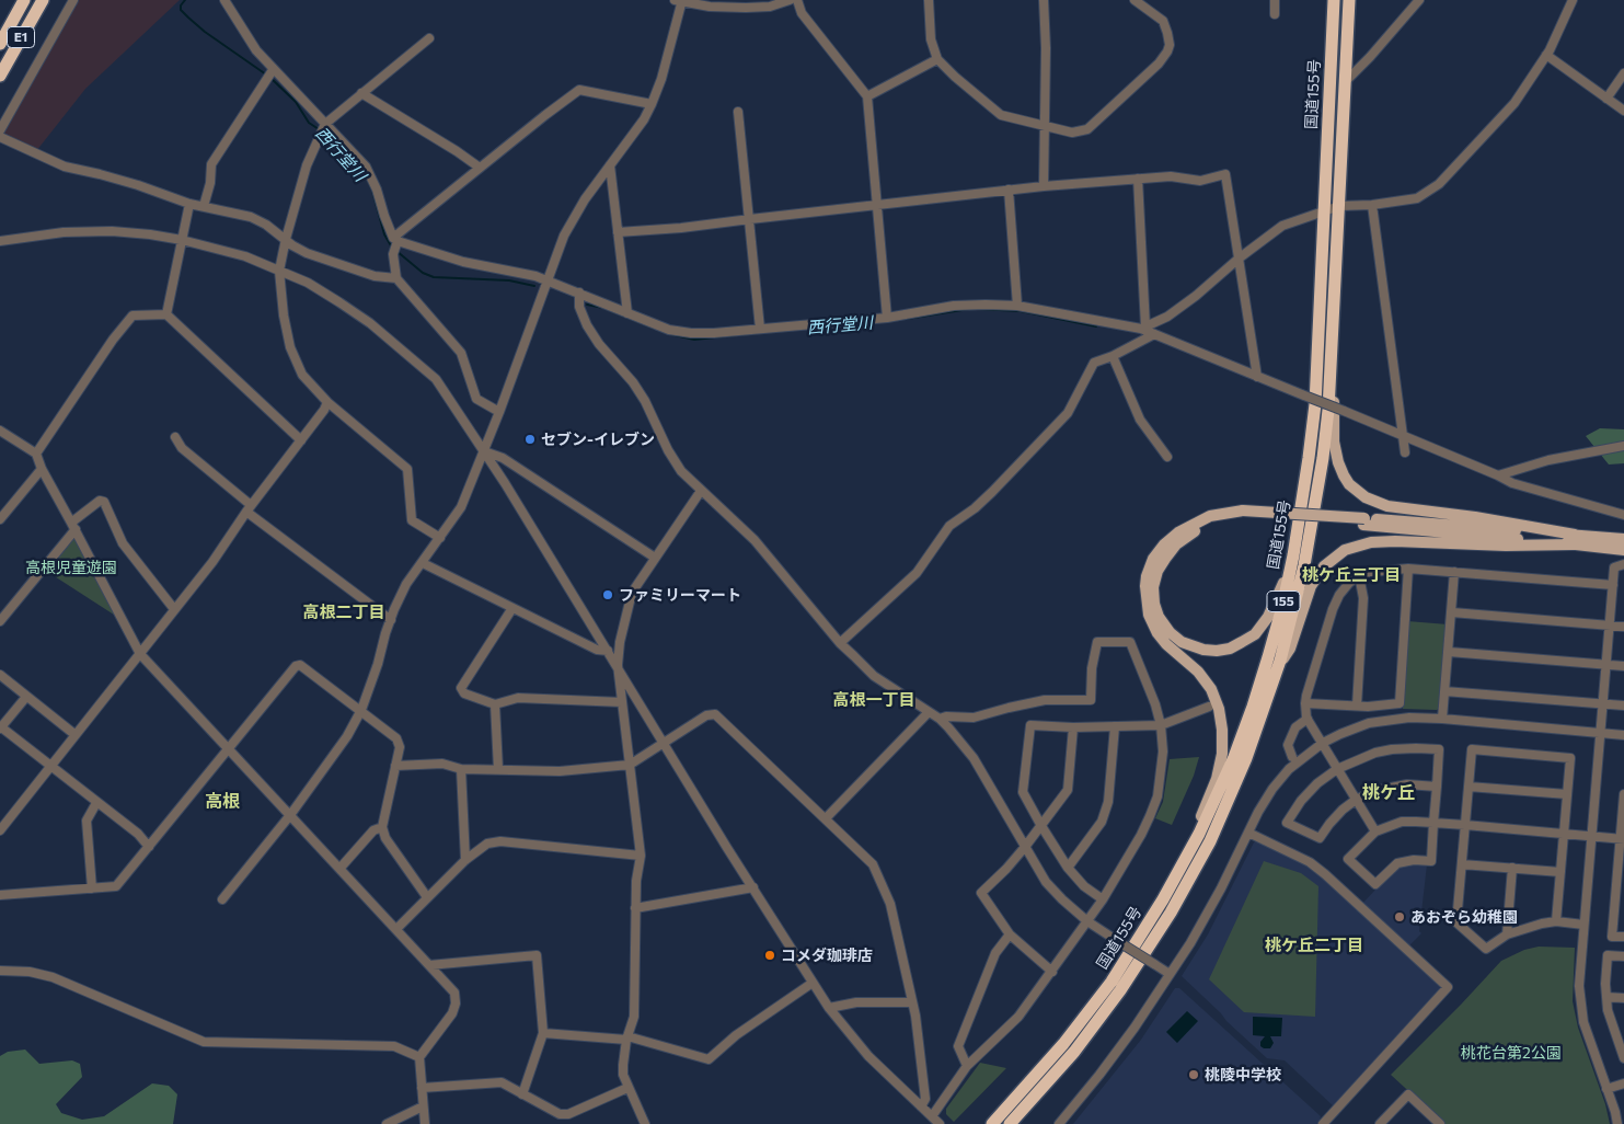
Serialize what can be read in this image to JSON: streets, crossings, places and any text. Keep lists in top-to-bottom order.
{
  "streets": {
    "highway": ["E1", "国道155号", "155"]
  },
  "districts": [
    "桃ケ丘三丁目",
    "高根二丁目",
    "高根一丁目",
    "桃ケ丘",
    "高根",
    "桃ケ丘二丁目"
  ],
  "water": ["西行堂川"],
  "parks": ["高根児童遊園", "桃花台第2公園"],
  "places": [
    "セブン-イレブン",
    "ファミリーマート",
    "あおぞら幼稚園",
    "コメダ珈琲店",
    "桃陵中学校"
  ]
}
